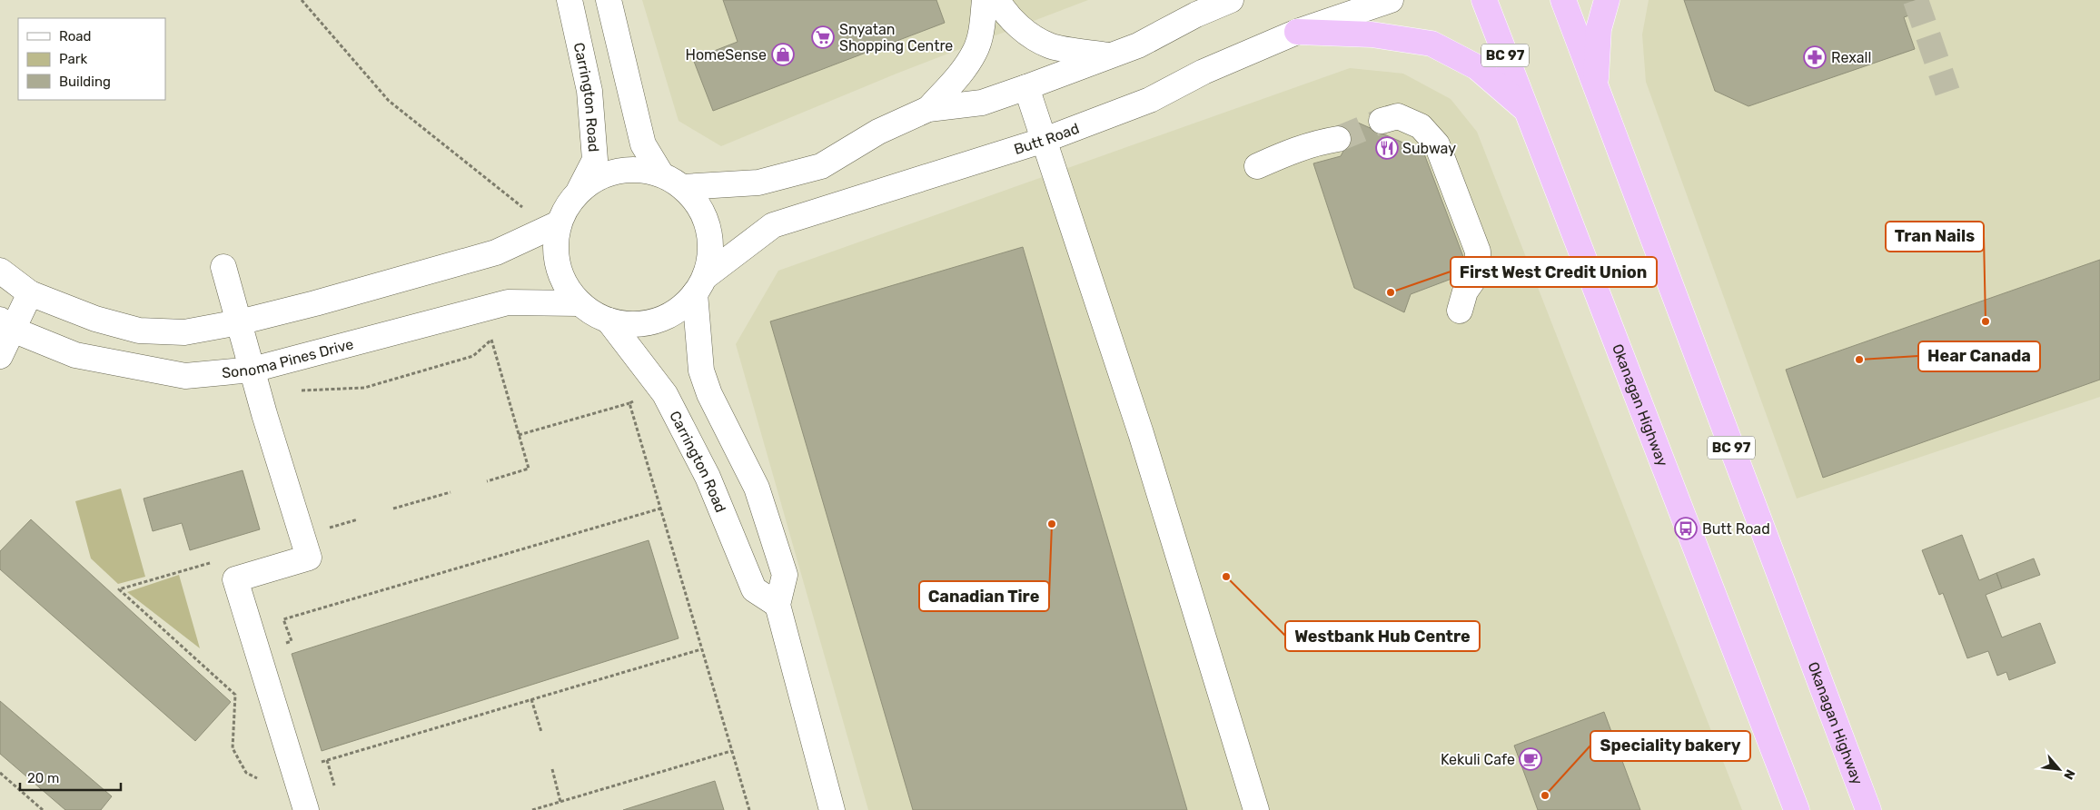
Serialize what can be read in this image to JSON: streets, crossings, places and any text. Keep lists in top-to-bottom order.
{
  "streets": {
    "highway": ["BC 97", "Okanagan Highway"],
    "street": ["Carrington Road", "Butt Road", "Sonoma Pines Drive"]
  },
  "crossings": [
    ["Carrington Road", "Butt Road"],
    ["Carrington Road", "Sonoma Pines Drive"],
    ["Butt Road", "Sonoma Pines Drive"]
  ],
  "places": {
    "supermarket": ["Snyatan Shopping Centre"],
    "shop": ["HomeSense"],
    "pharmacy": ["Rexall"],
    "restaurant": ["Subway"],
    "other": [
      "First West Credit Union",
      "Tran Nails",
      "Hear Canada",
      "Canadian Tire",
      "Westbank Hub Centre",
      "Speciality bakery"
    ],
    "bus stop": ["Butt Road"],
    "cafe": ["Kekuli Cafe"]
  },
  "legend": ["Road", "Park", "Building"],
  "scale_bar": "20 m",
  "north": "bottom right"
}
